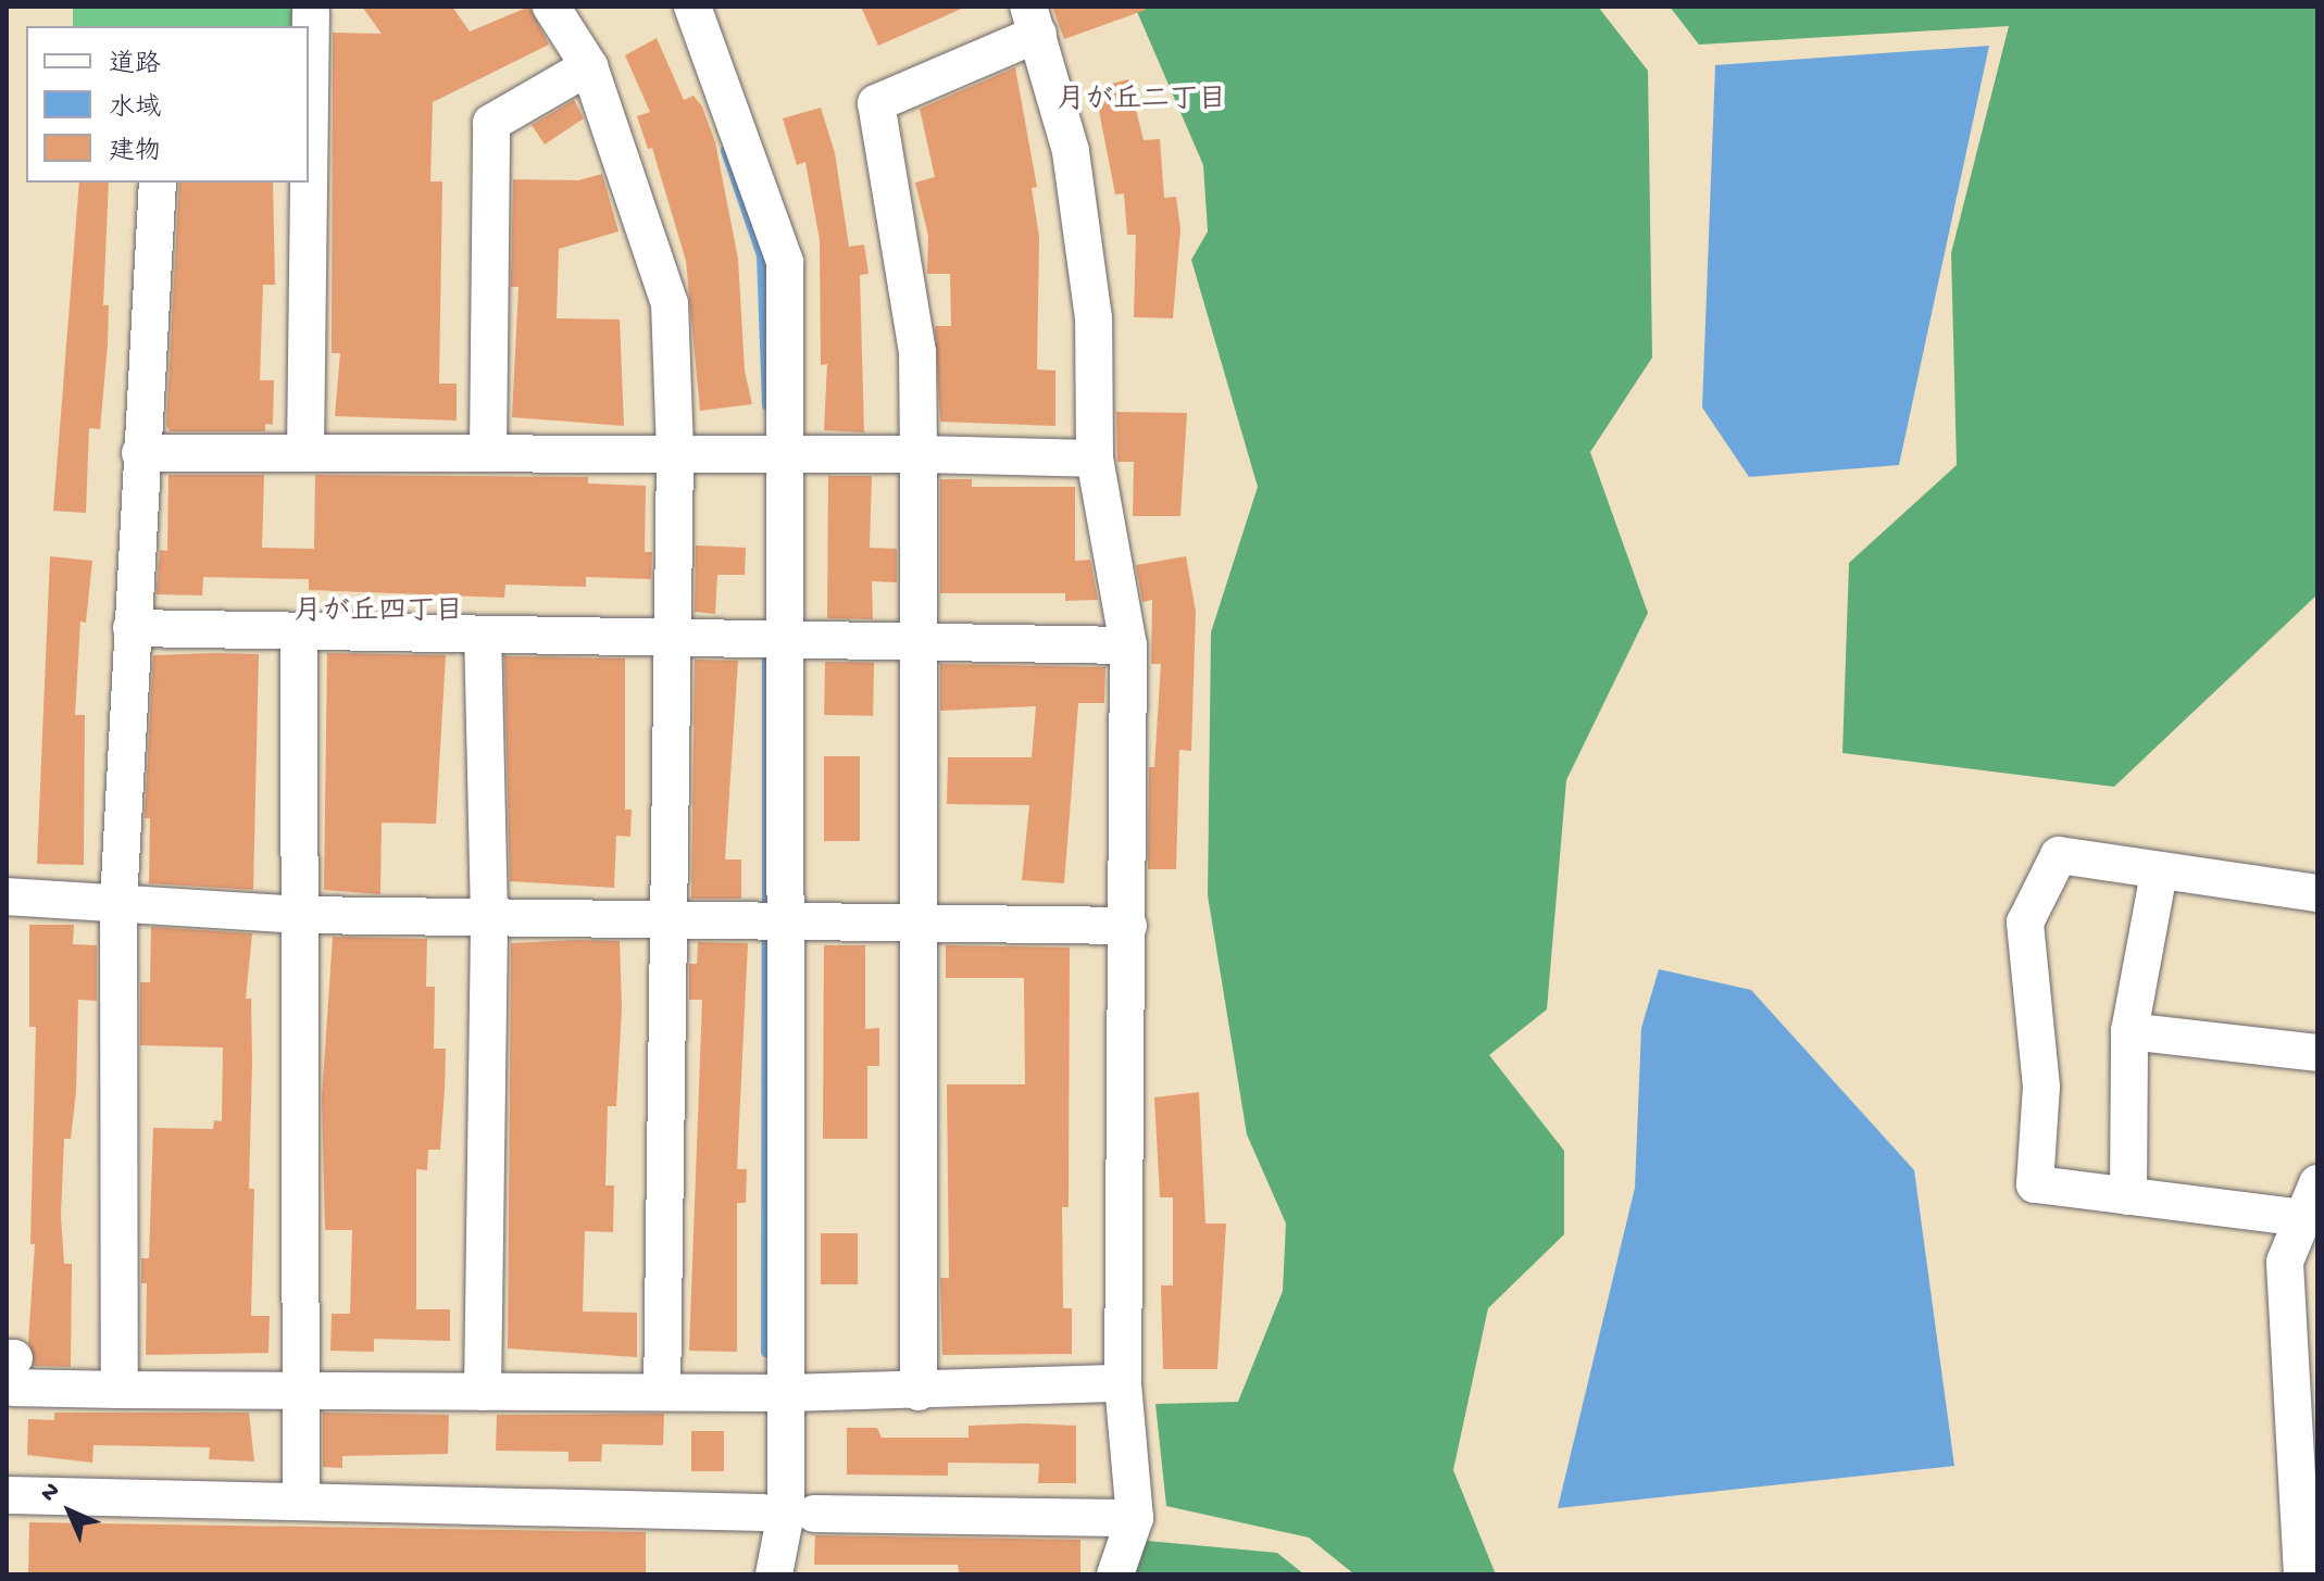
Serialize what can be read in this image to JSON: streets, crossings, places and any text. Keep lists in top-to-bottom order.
{
  "districts": ["月が丘二丁目", "月が丘四丁目"],
  "legend": ["道路", "水域", "建物"],
  "north": "top left"
}
